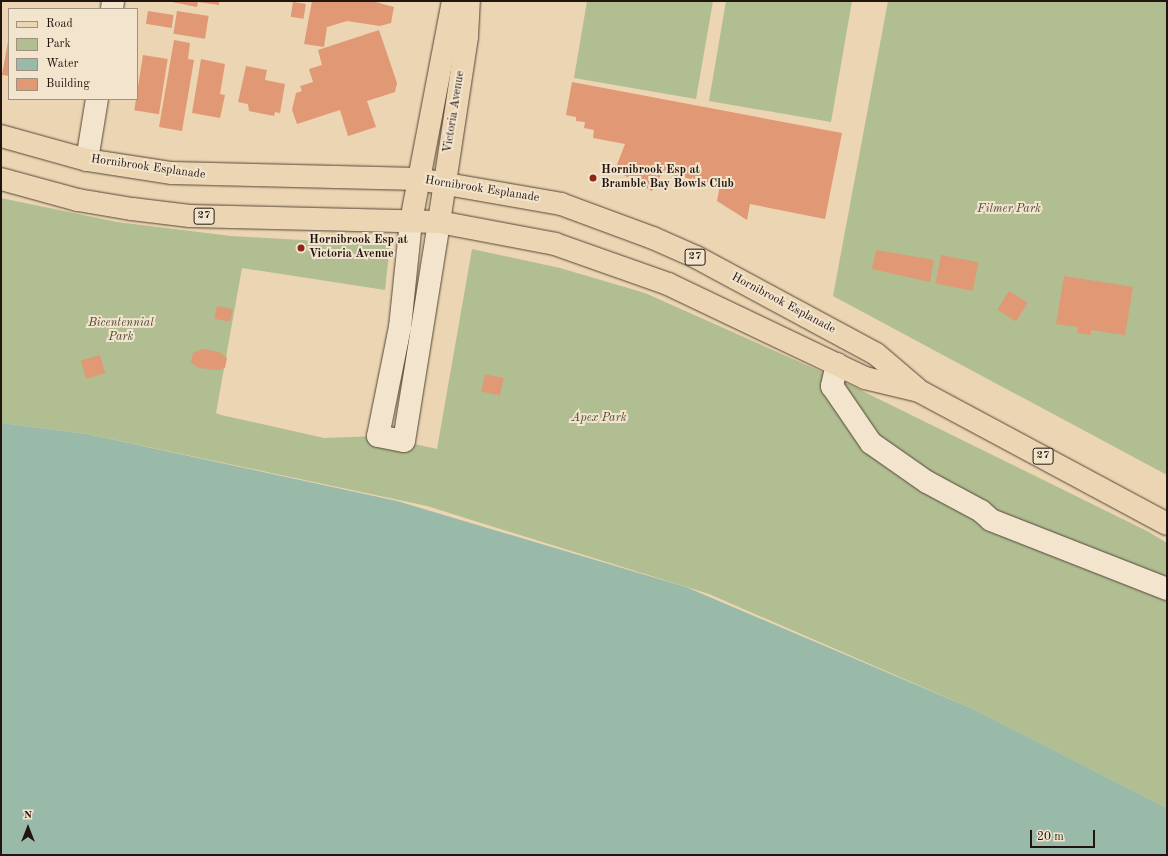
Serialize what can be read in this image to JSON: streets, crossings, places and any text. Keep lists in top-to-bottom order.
{
  "streets": {
    "main road": ["Victoria Avenue", "Hornibrook Esplanade", "27"]
  },
  "crossings": [
    ["Victoria Avenue", "Hornibrook Esplanade"]
  ],
  "parks": ["Filmer Park", "Bicentennial Park", "Apex Park"],
  "places": ["Hornibrook Esp at Bramble Bay Bowls Club", "Hornibrook Esp at Victoria Avenue"],
  "legend": [
    "Road",
    "Park",
    "Water",
    "Building"
  ],
  "scale_bar": "20 m",
  "north": "top"
}
